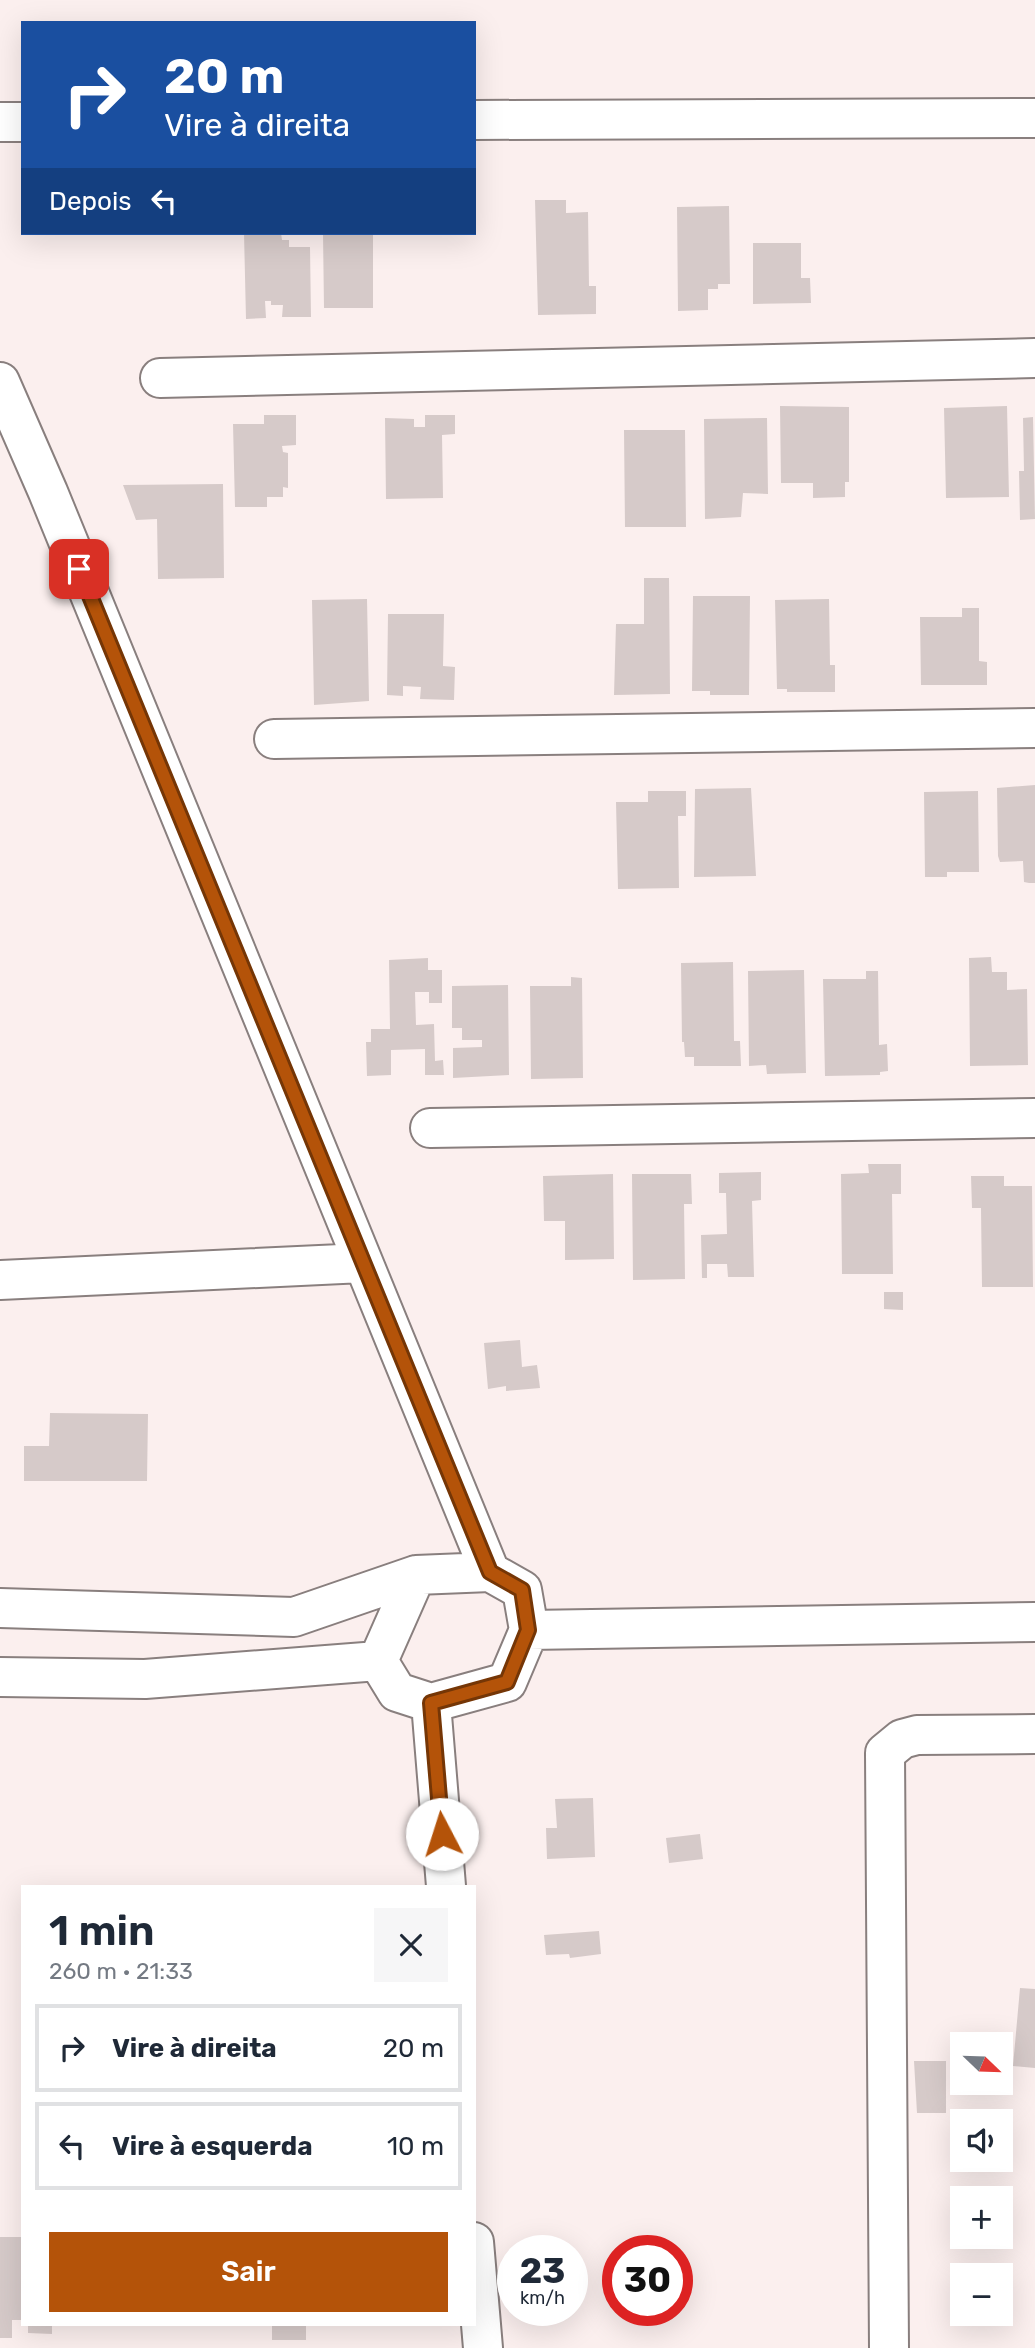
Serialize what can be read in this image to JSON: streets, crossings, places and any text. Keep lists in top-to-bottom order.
{
  "north": "bottom right",
  "page": {
    "turn": ["20 m", "Vire à direita"],
    "then": "Depois",
    "heading": ["1 min", "260 m · 21:33"],
    "list": [
      {
        "name": "Vire à direita",
        "value": "20 m"
      },
      {
        "name": "Vire à esquerda",
        "value": "10 m"
      }
    ],
    "map_buttons": ["+", "−"],
    "buttons": "Sair",
    "speed": "23 km/h",
    "limit": "30"
  }
}
